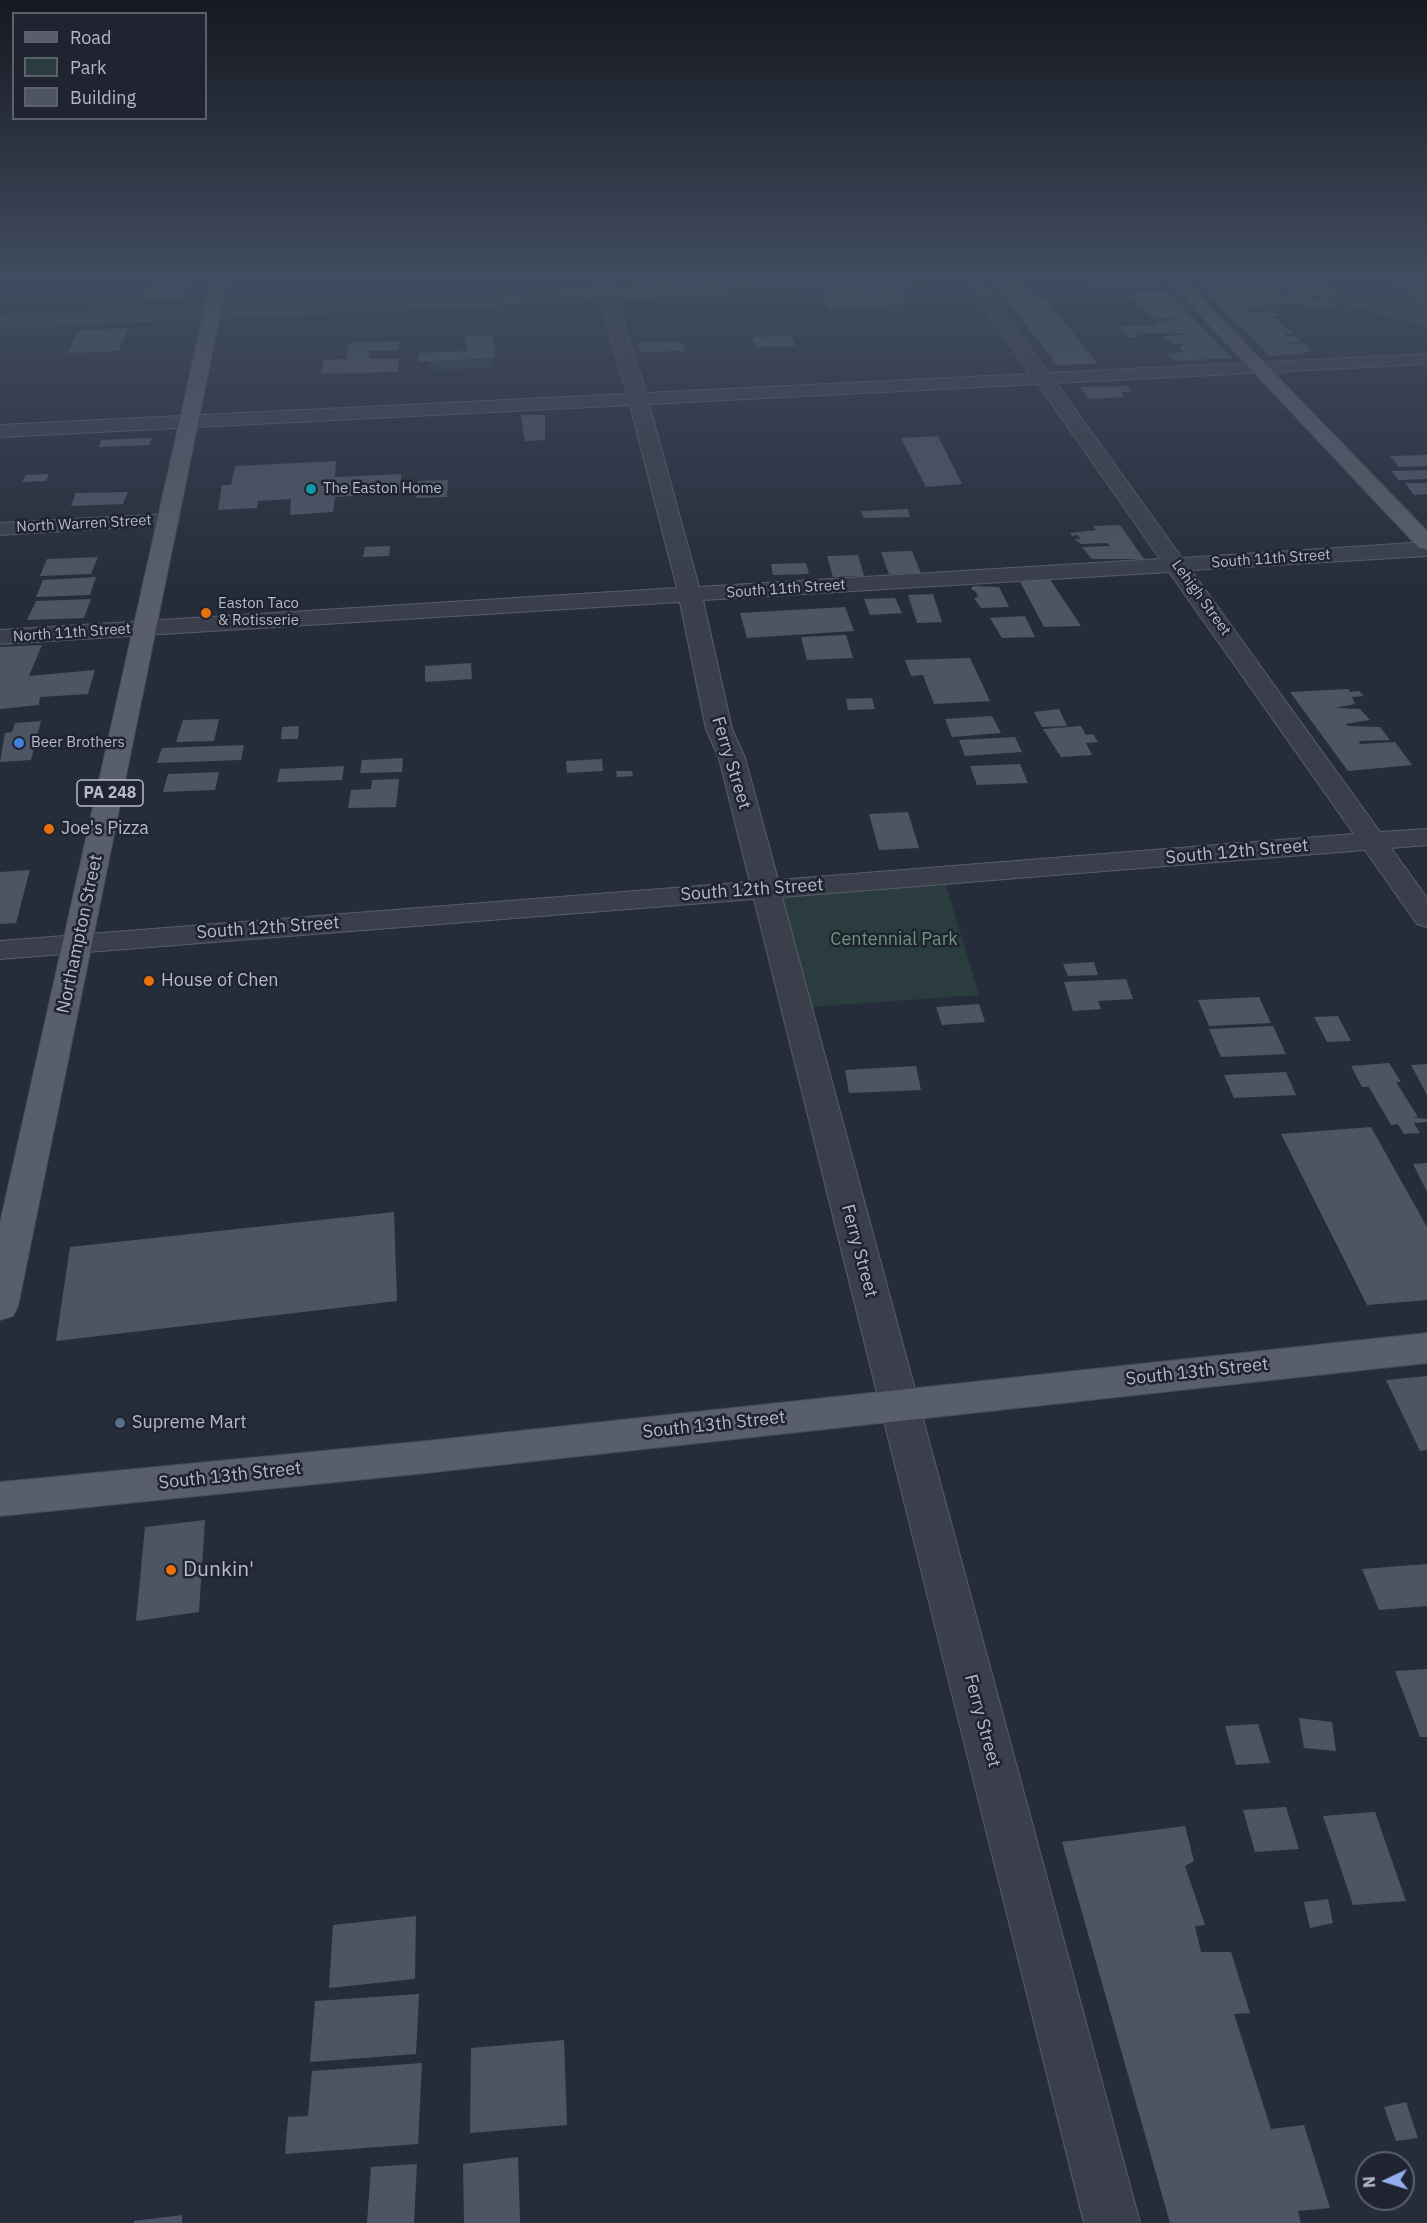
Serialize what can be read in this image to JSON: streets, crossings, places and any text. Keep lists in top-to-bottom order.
{
  "streets": {
    "main road": ["PA 248", "Northampton Street", "South 13th Street"],
    "street": [
      "North Warren Street",
      "South 11th Street",
      "Lehigh Street",
      "North 11th Street",
      "Ferry Street",
      "South 12th Street"
    ]
  },
  "crossings": [
    ["North Warren Street", "Northampton Street"],
    ["South 11th Street", "Lehigh Street"],
    ["South 11th Street", "North 11th Street"],
    ["South 11th Street", "Ferry Street"],
    ["South 11th Street", "Northampton Street"],
    ["Lehigh Street", "South 12th Street"],
    ["North 11th Street", "Northampton Street"],
    ["Ferry Street", "South 12th Street"],
    ["Ferry Street", "South 13th Street"],
    ["South 12th Street", "Northampton Street"]
  ],
  "parks": ["Centennial Park"],
  "places": [
    "The Easton Home",
    "Easton Taco & Rotisserie",
    "Beer Brothers",
    "Joe's Pizza",
    "House of Chen",
    "Supreme Mart",
    "Dunkin'"
  ],
  "legend": ["Road", "Park", "Building"],
  "north": "left"
}
